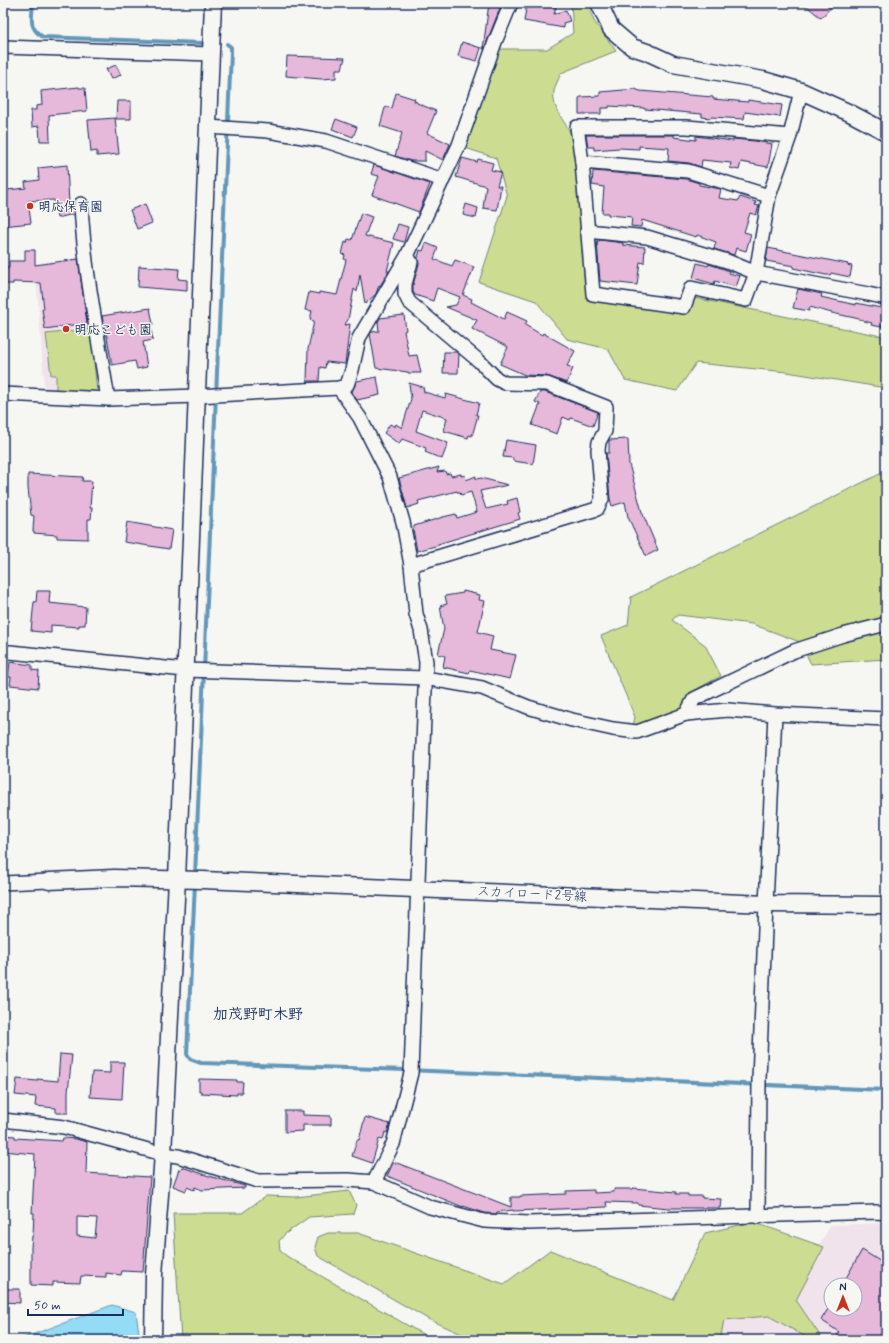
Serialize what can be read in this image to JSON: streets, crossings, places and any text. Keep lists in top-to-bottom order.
{
  "streets": {
    "street": ["スカイロード2号線"]
  },
  "districts": ["加茂野町木野"],
  "places": ["明応保育園", "明応こども園"],
  "scale_bar": "50 m",
  "north": "top"
}
